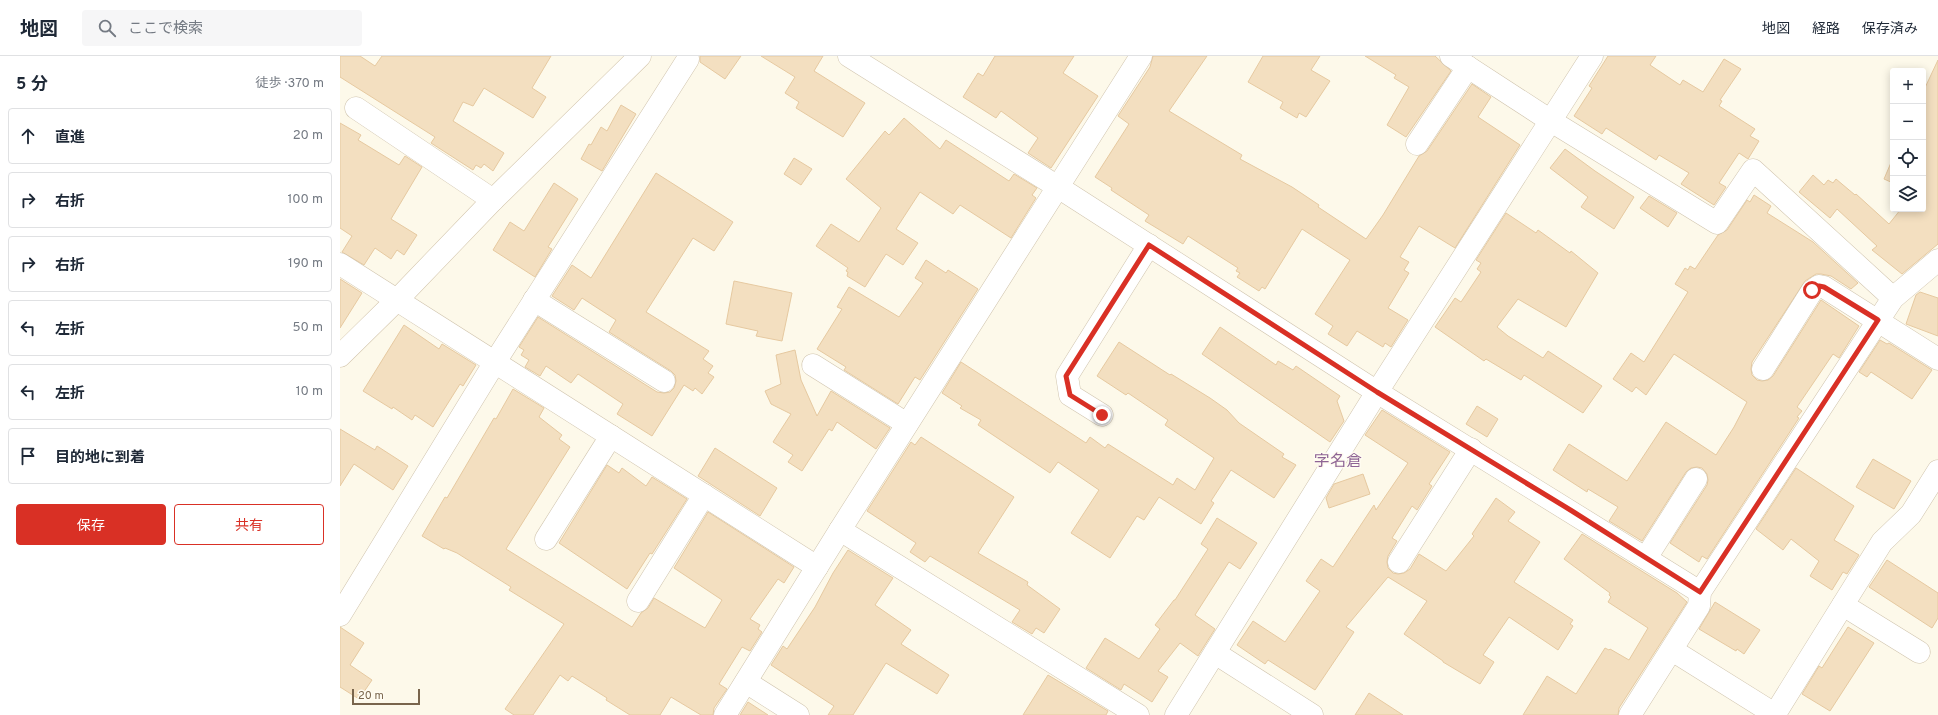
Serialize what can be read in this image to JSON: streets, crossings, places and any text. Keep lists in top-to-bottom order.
{
  "districts": ["字名倉"],
  "scale_bar": "20 m",
  "page": {
    "header": "地図",
    "search": "ここで検索",
    "nav": ["地図", "経路", "保存済み"],
    "heading": ["5 分", "徒歩 · 370 m"],
    "map_buttons": ["+", "−"],
    "list": [
      ["直進", "20 m"],
      ["右折", "100 m"],
      ["右折", "190 m"],
      ["左折", "50 m"],
      ["左折", "10 m"],
      "目的地に到着"
    ],
    "buttons": ["保存", "共有"],
    "scale": "20 m"
  }
}
